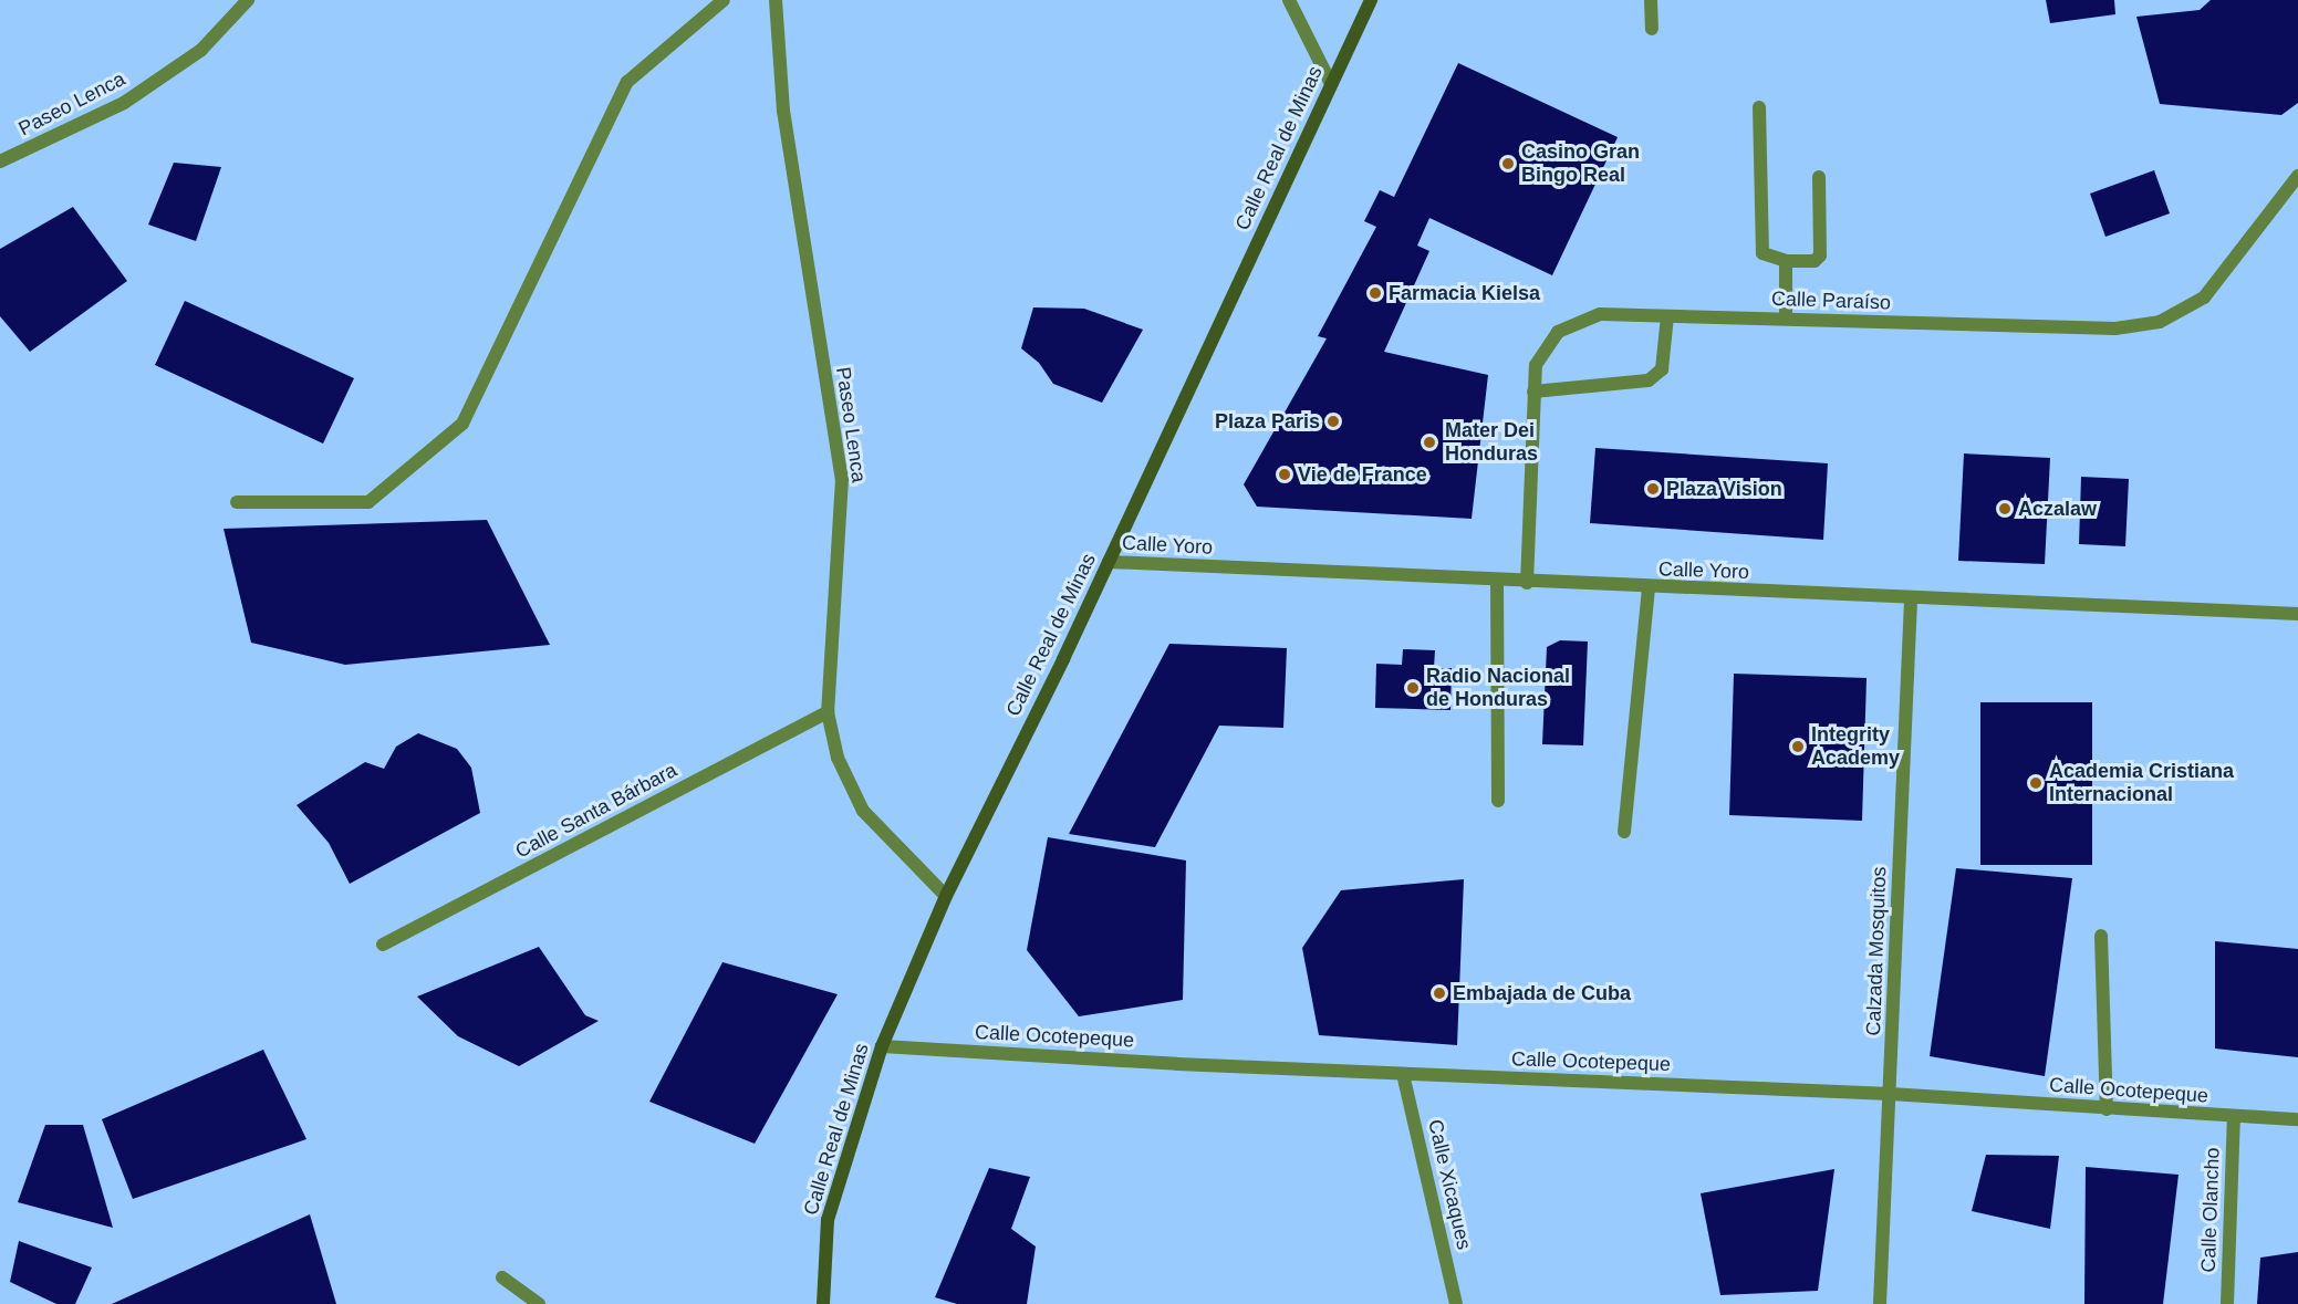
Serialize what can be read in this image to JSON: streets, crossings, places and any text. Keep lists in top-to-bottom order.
{
  "streets": {
    "street": [
      "Paseo Lenca",
      "Calle Real de Minas",
      "Calle Paraíso",
      "Calle Yoro",
      "Calle Santa Bárbara",
      "Calzada Mosquitos",
      "Calle Ocotepeque",
      "Calle Xicaques",
      "Calle Olancho"
    ]
  },
  "crossings": [
    ["Paseo Lenca", "Calle Real de Minas"],
    ["Paseo Lenca", "Calle Santa Bárbara"],
    ["Calle Real de Minas", "Calle Yoro"],
    ["Calle Real de Minas", "Calle Ocotepeque"],
    ["Calle Paraíso", "Calle Yoro"],
    ["Calle Yoro", "Calzada Mosquitos"],
    ["Calzada Mosquitos", "Calle Ocotepeque"],
    ["Calle Ocotepeque", "Calle Xicaques"],
    ["Calle Ocotepeque", "Calle Olancho"]
  ],
  "places": [
    "Casino Gran Bingo Real",
    "Farmacia Kielsa",
    "Plaza Paris",
    "Mater Dei Honduras",
    "Vie de France",
    "Plaza Vision",
    "Aczalaw",
    "Radio Nacional de Honduras",
    "Integrity Academy",
    "Academia Cristiana Internacional",
    "Embajada de Cuba"
  ]
}
